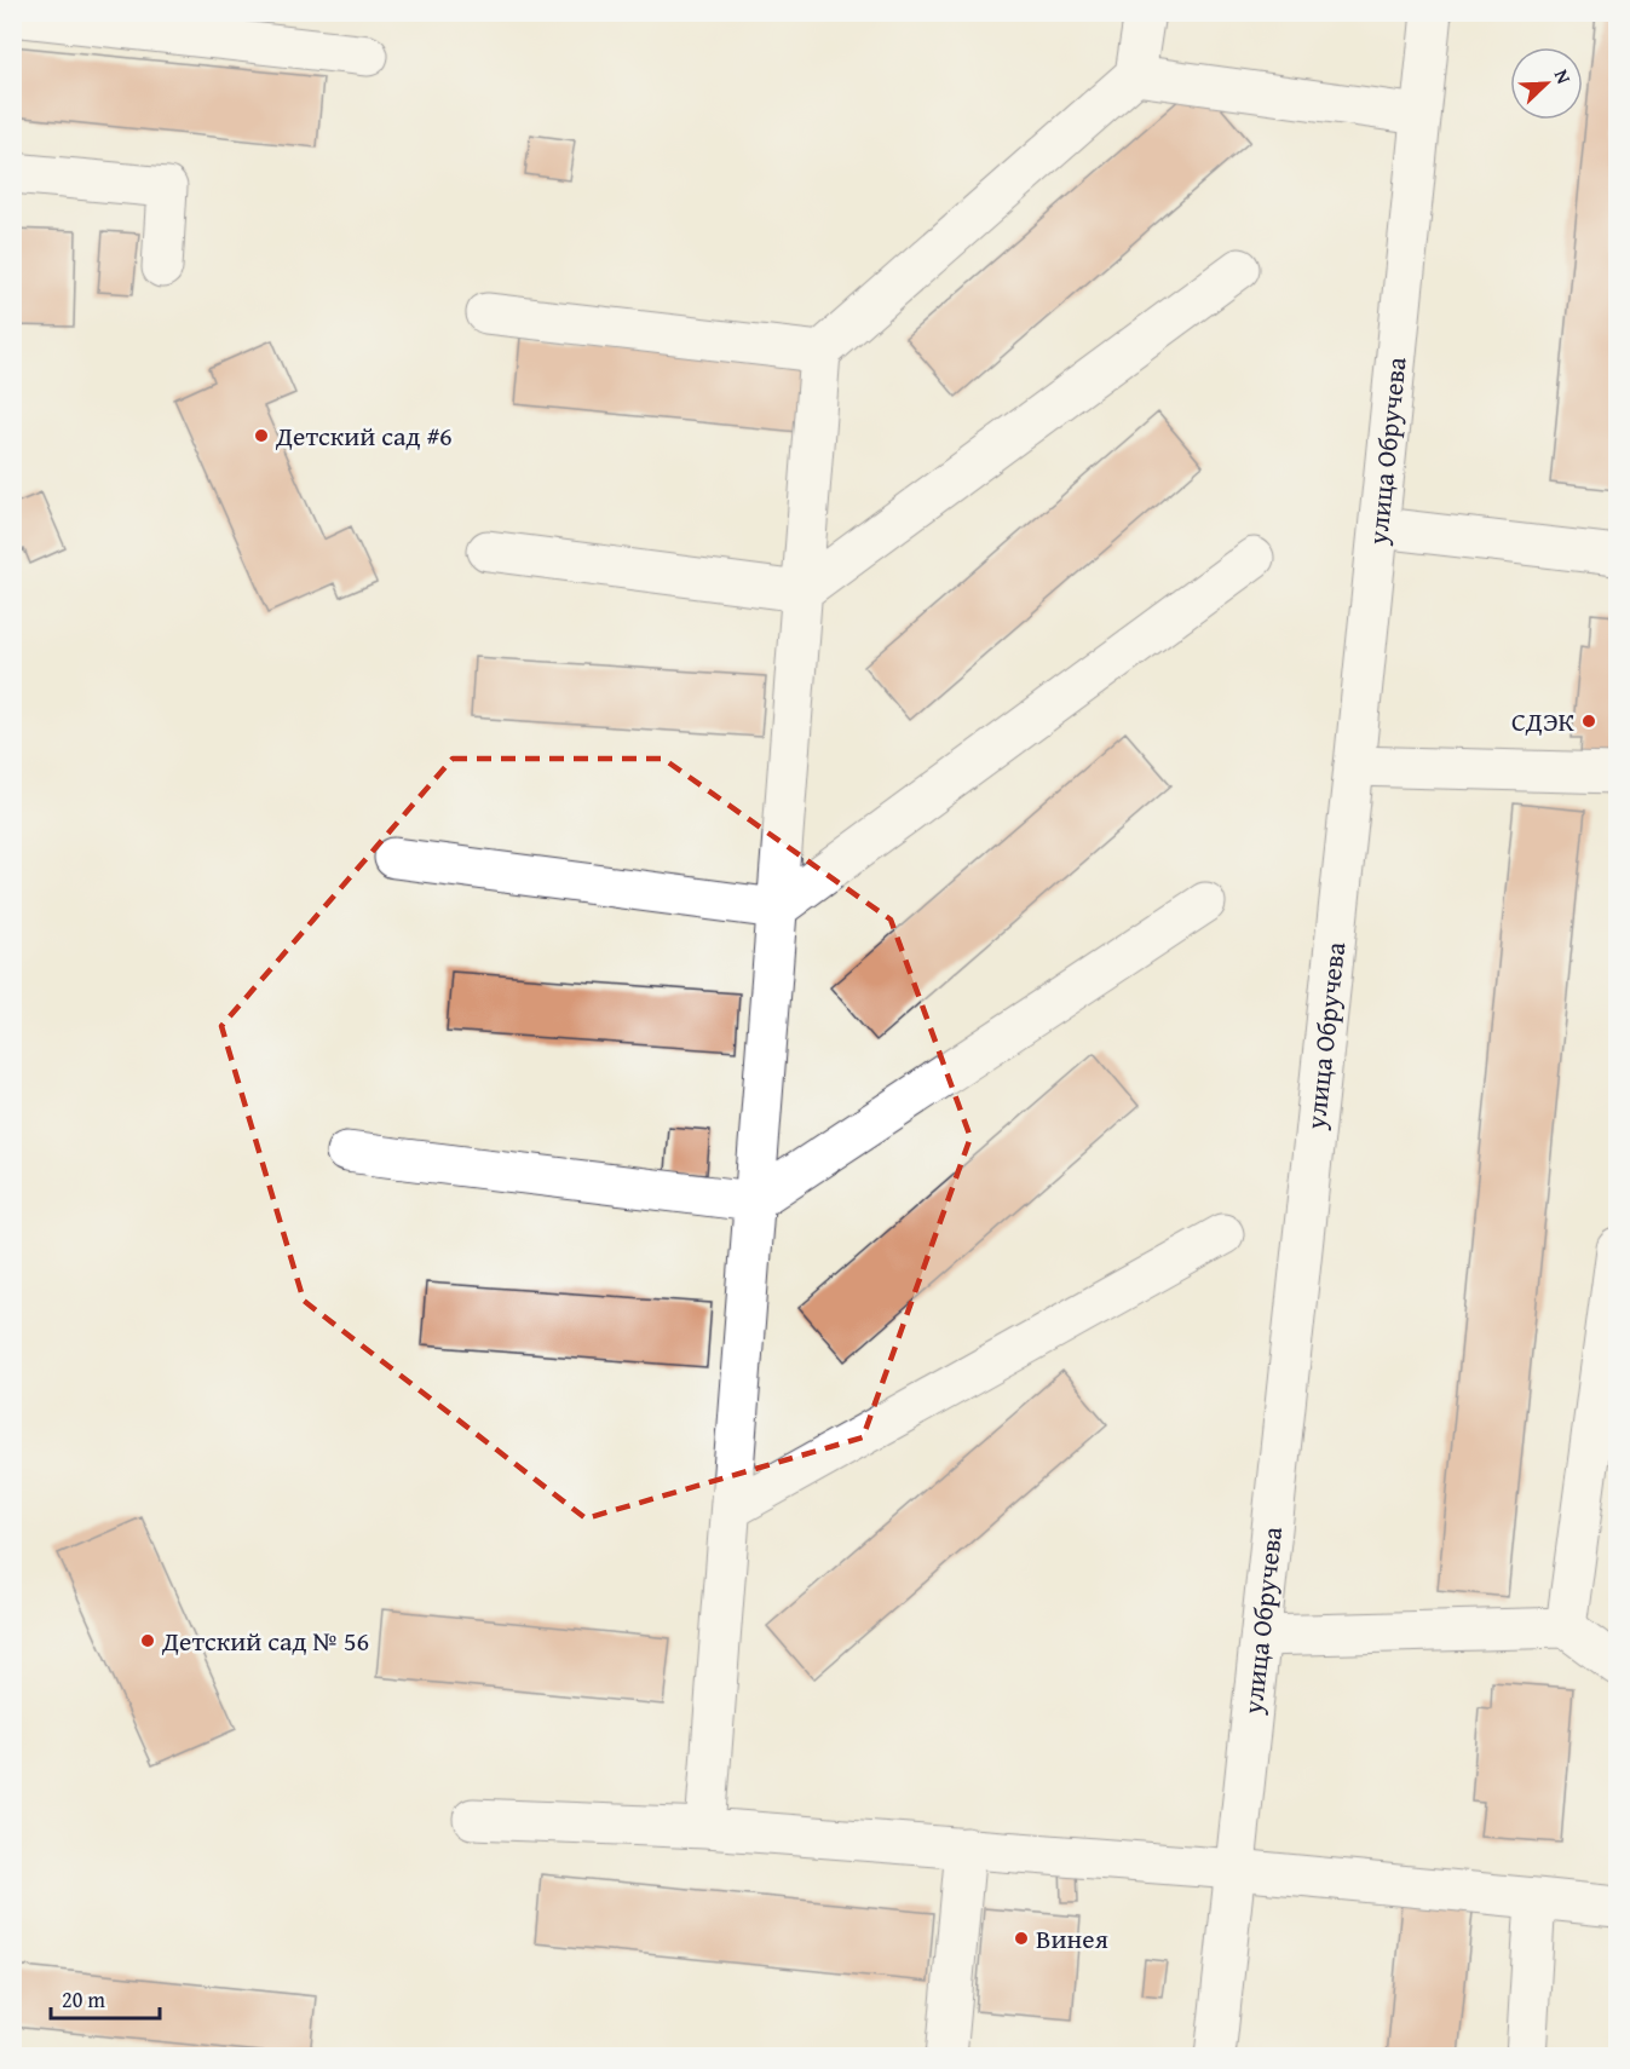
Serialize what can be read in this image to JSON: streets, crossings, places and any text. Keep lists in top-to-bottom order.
{
  "streets": {
    "main road": ["улица Обручева"]
  },
  "places": [
    "Детский сад #6",
    "СДЭК",
    "Детский сад № 56",
    "Винея"
  ],
  "scale_bar": "20 m",
  "north": "top right"
}
